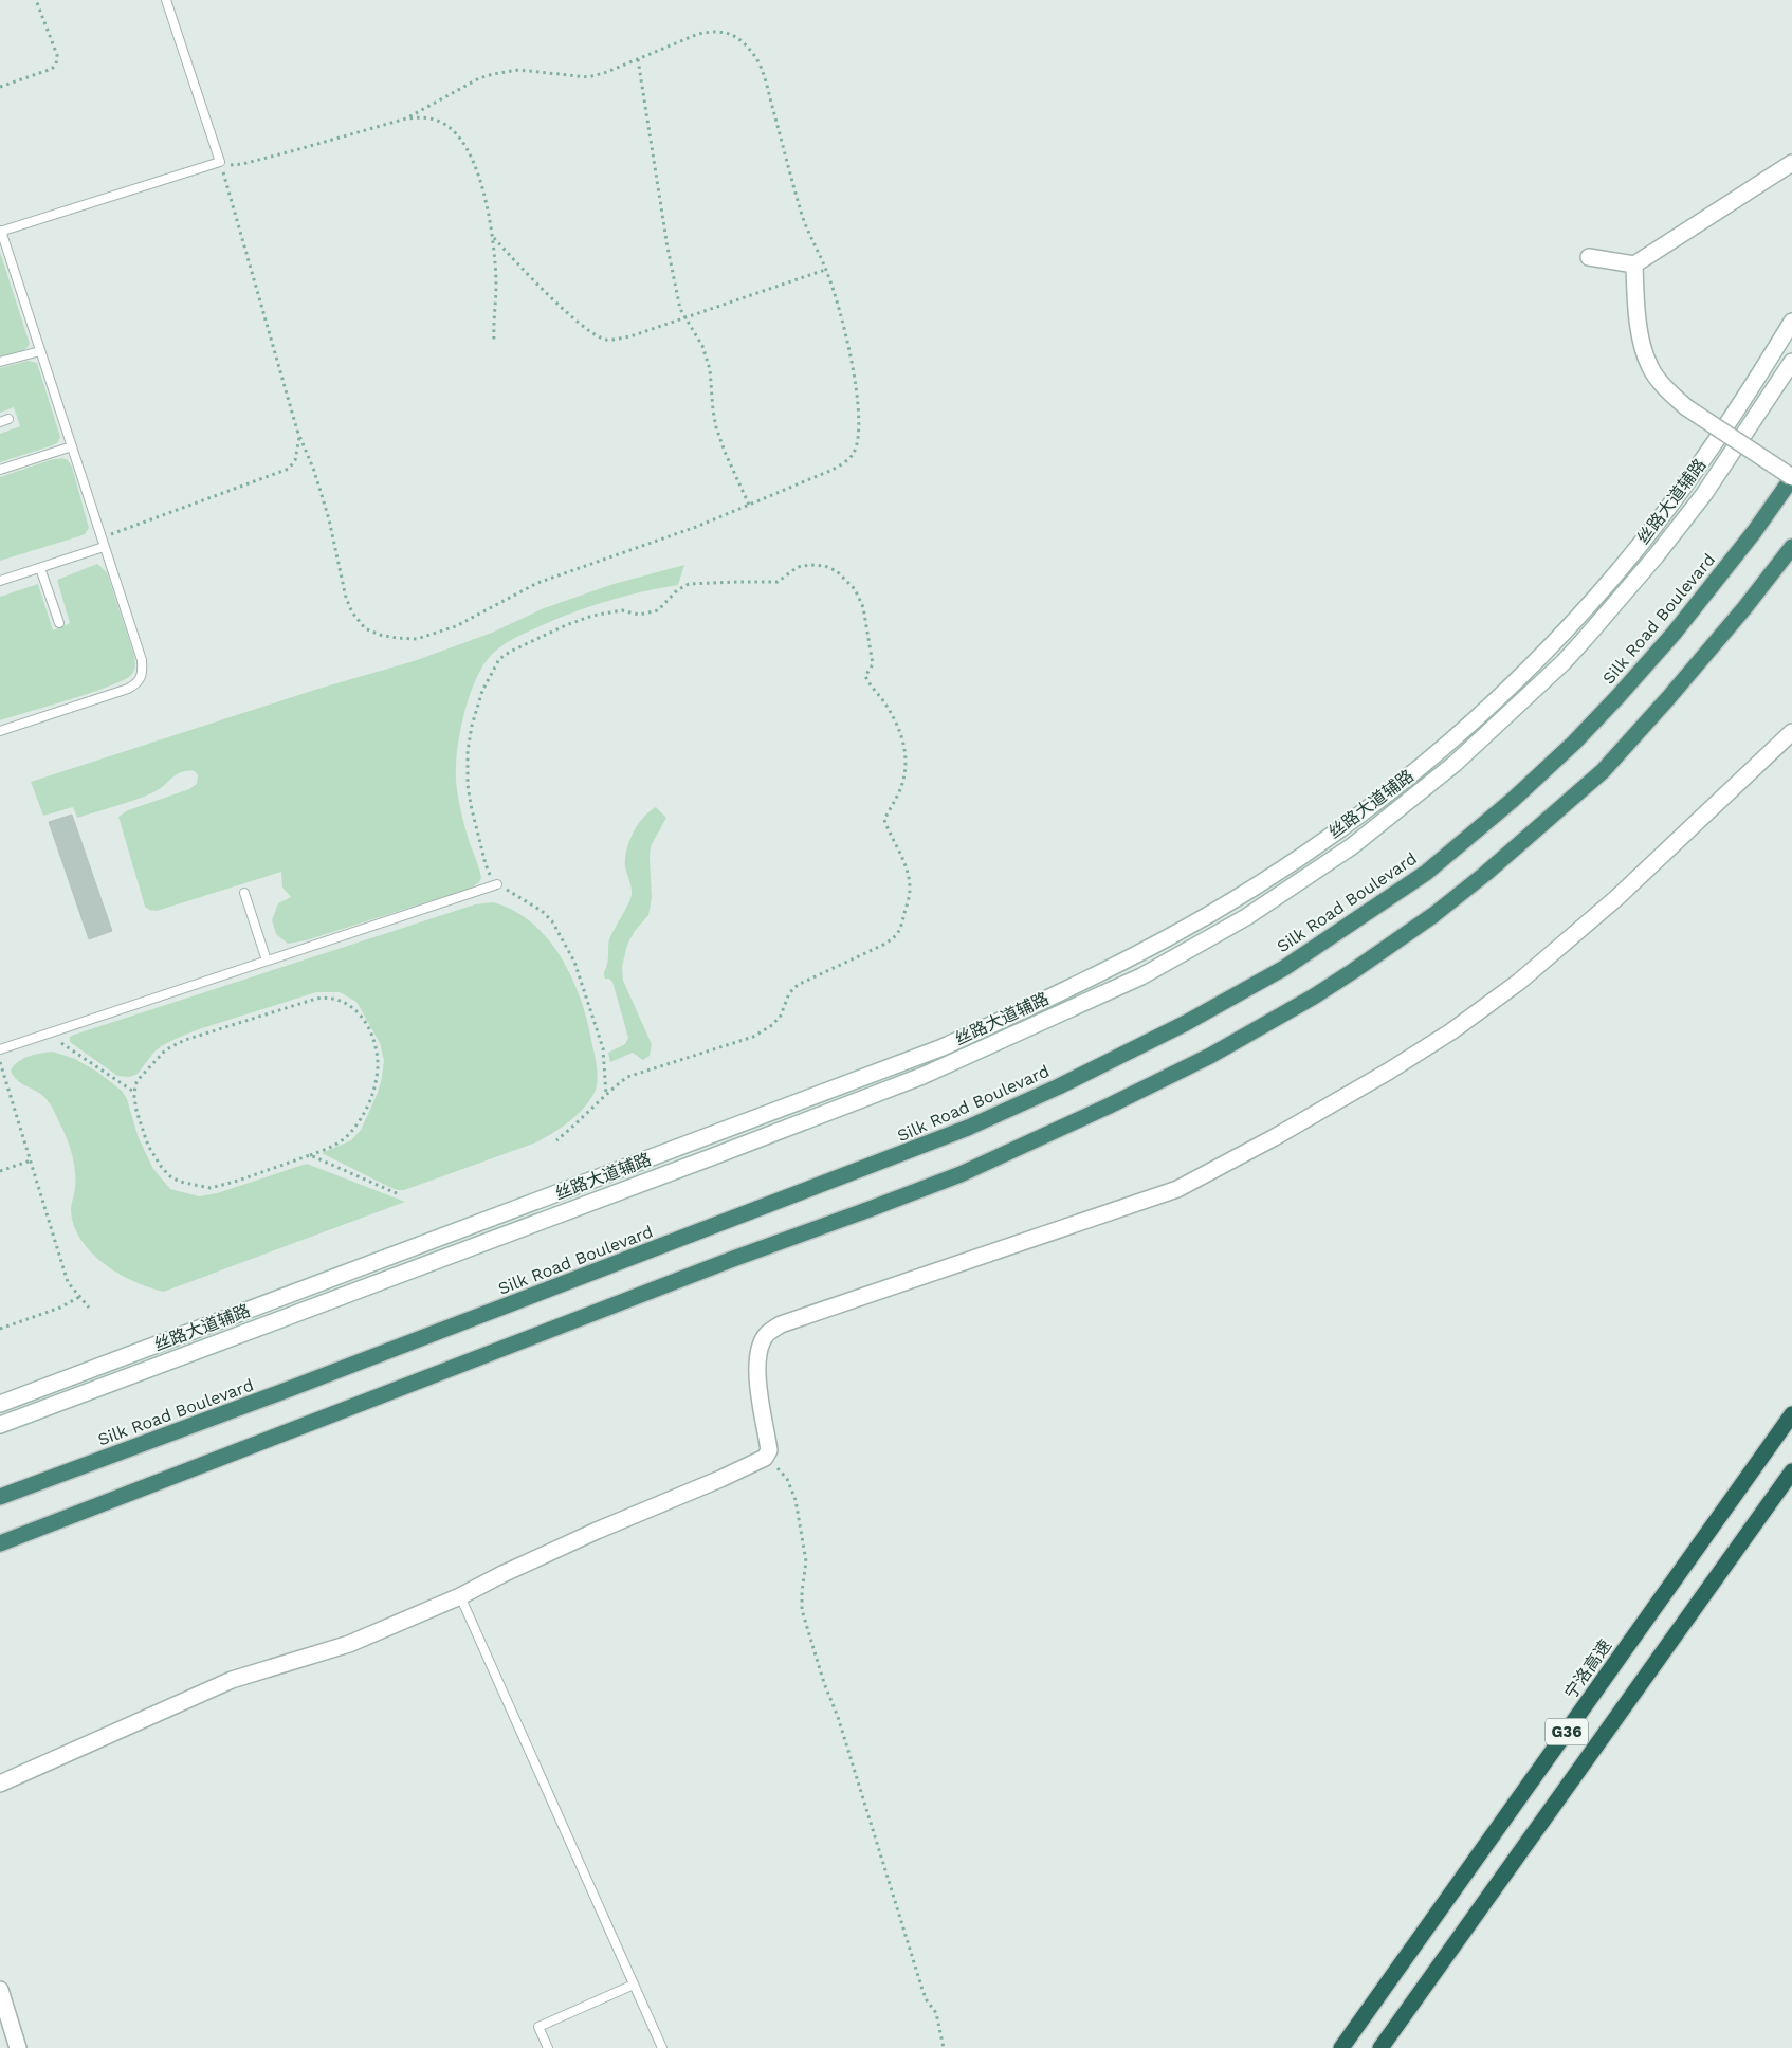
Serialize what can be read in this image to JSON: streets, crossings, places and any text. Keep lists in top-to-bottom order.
{
  "streets": {
    "highway": ["Silk Road Boulevard", "宁洛高速", "G36"],
    "main road": ["丝路大道辅路"]
  }
}
